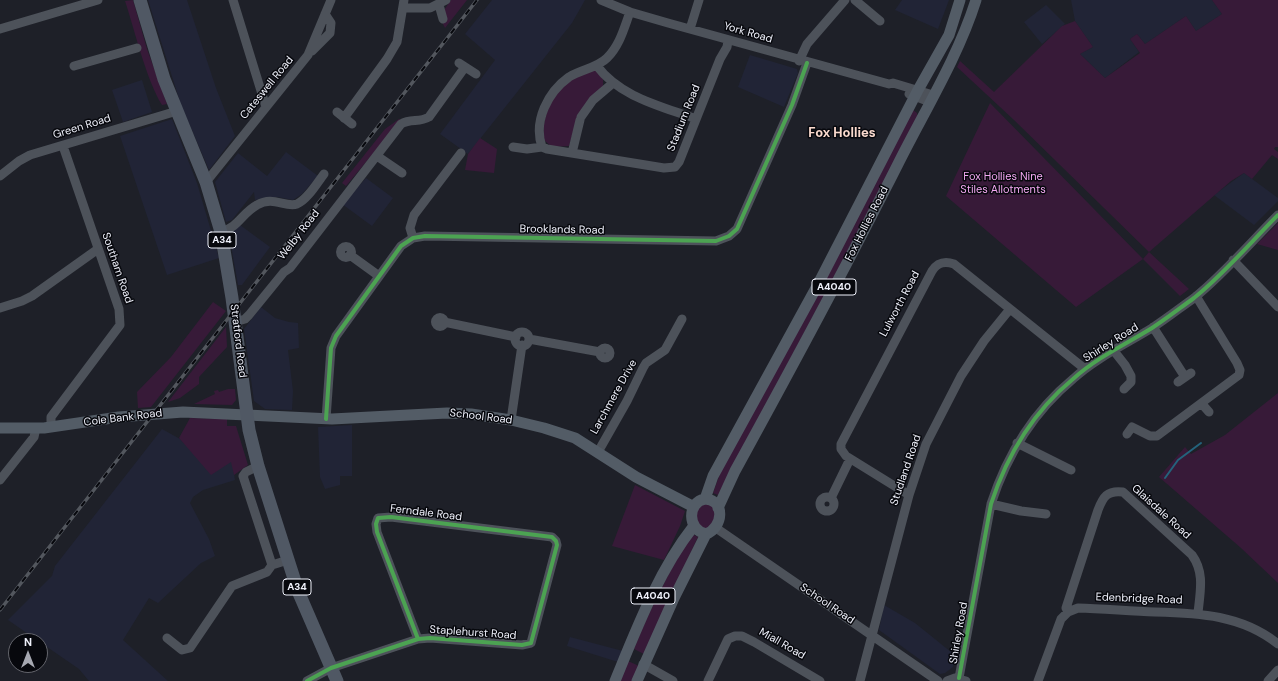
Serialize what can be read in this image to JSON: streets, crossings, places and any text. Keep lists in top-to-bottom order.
{
  "streets": {
    "highway": ["A34", "Stratford Road"],
    "main road": [
      "Fox Hollies Road",
      "A4040",
      "School Road",
      "Cole Bank Road"
    ],
    "street": [
      "York Road",
      "Cateswell Road",
      "Stadium Road",
      "Green Road",
      "Brooklands Road",
      "Welby Road",
      "Southam Road",
      "Lulworth Road",
      "Shirley Road",
      "Larchmere Drive",
      "Studland Road",
      "Glaisdale Road",
      "Ferndale Road",
      "Edenbridge Road",
      "Staplehurst Road",
      "Miall Road"
    ]
  },
  "crossings": [
    ["York Road", "Stadium Road"],
    ["York Road", "Fox Hollies Road"],
    ["York Road", "Brooklands Road"],
    ["Cateswell Road", "Stratford Road"],
    ["Green Road", "Southam Road"],
    ["Green Road", "Stratford Road"],
    ["Fox Hollies Road", "A4040"],
    ["Fox Hollies Road", "School Road"],
    ["Welby Road", "Stratford Road"],
    ["Southam Road", "Cole Bank Road"],
    ["A4040", "School Road"],
    ["Lulworth Road", "Shirley Road"],
    ["Lulworth Road", "Studland Road"],
    ["Stratford Road", "School Road"],
    ["Stratford Road", "Cole Bank Road"],
    ["Stratford Road", "Staplehurst Road"],
    ["Larchmere Drive", "School Road"],
    ["School Road", "Cole Bank Road"],
    ["School Road", "Studland Road"],
    ["Glaisdale Road", "Edenbridge Road"],
    ["Ferndale Road", "Staplehurst Road"]
  ],
  "districts": ["Fox Hollies"],
  "parks": ["Fox Hollies Nine Stiles Allotments"],
  "north": "top"
}
